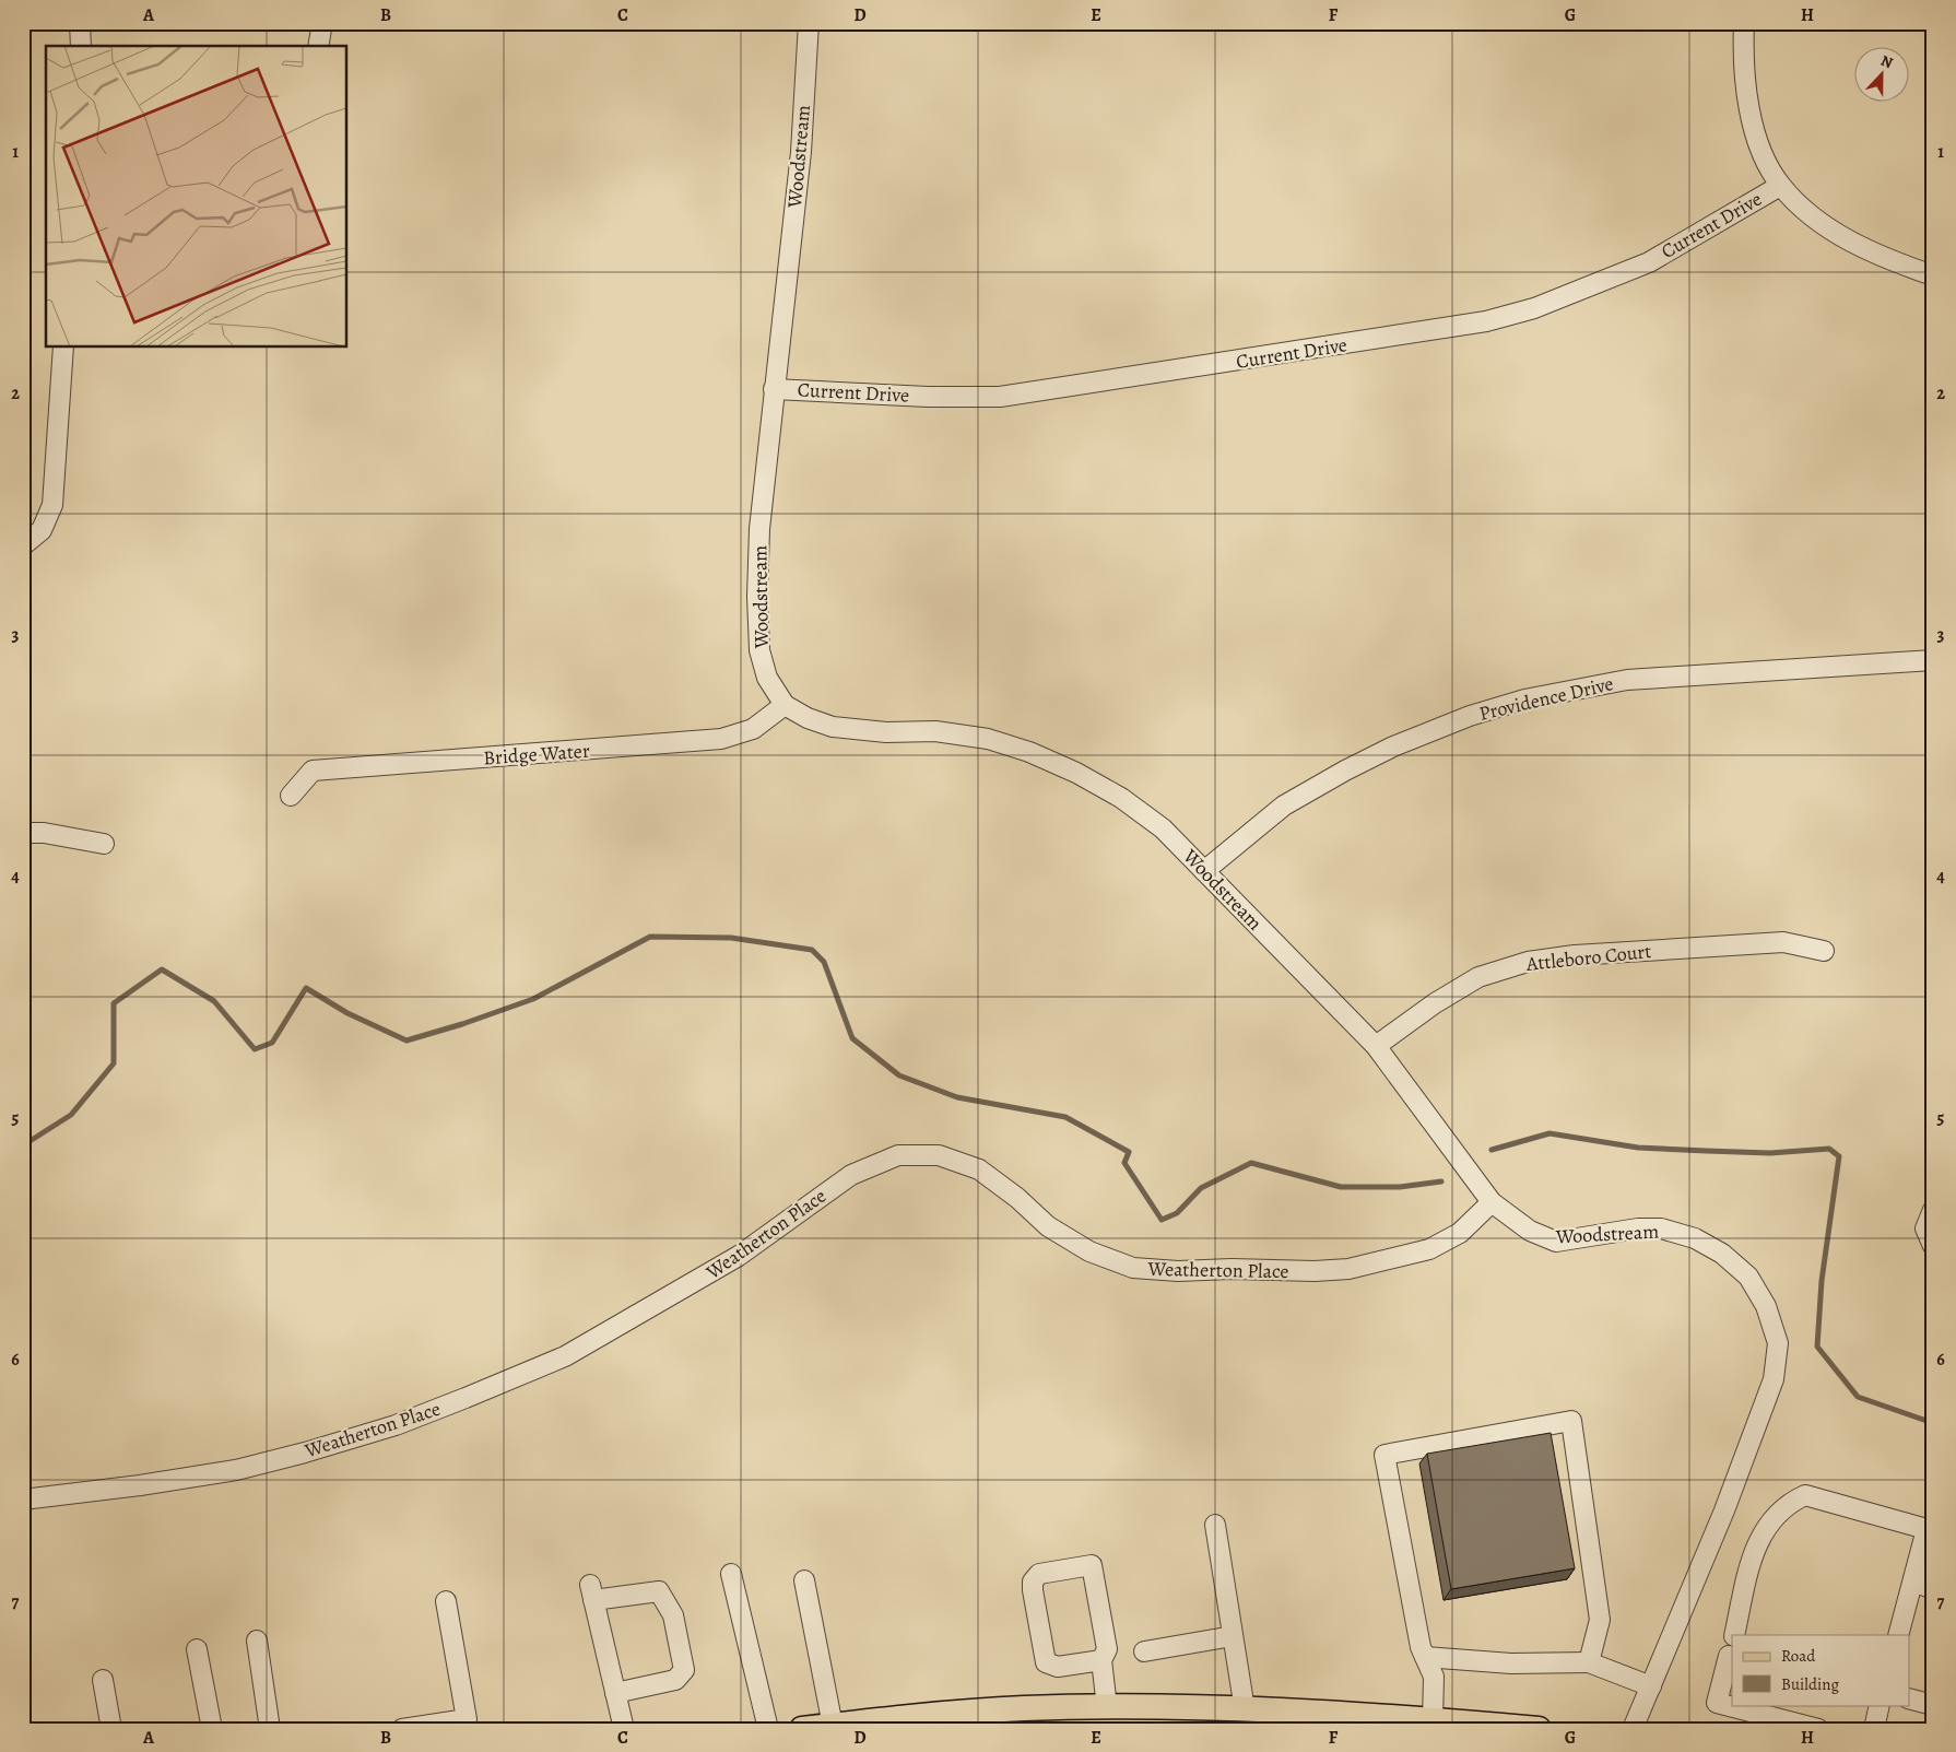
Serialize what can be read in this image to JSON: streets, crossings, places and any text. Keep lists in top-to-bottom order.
{
  "streets": {
    "street": [
      "Woodstream",
      "Current Drive",
      "Providence Drive",
      "Bridge Water",
      "Attleboro Court",
      "Weatherton Place"
    ]
  },
  "crossings": [
    ["Woodstream", "Current Drive"],
    ["Woodstream", "Providence Drive"],
    ["Woodstream", "Bridge Water"],
    ["Woodstream", "Attleboro Court"],
    ["Woodstream", "Weatherton Place"]
  ],
  "legend": ["Road", "Building"],
  "north": "top",
  "grid": {
    "columns": [
      "A",
      "B",
      "C",
      "D",
      "E",
      "F",
      "G",
      "H"
    ],
    "rows": [
      "1",
      "2",
      "3",
      "4",
      "5",
      "6",
      "7"
    ]
  }
}
